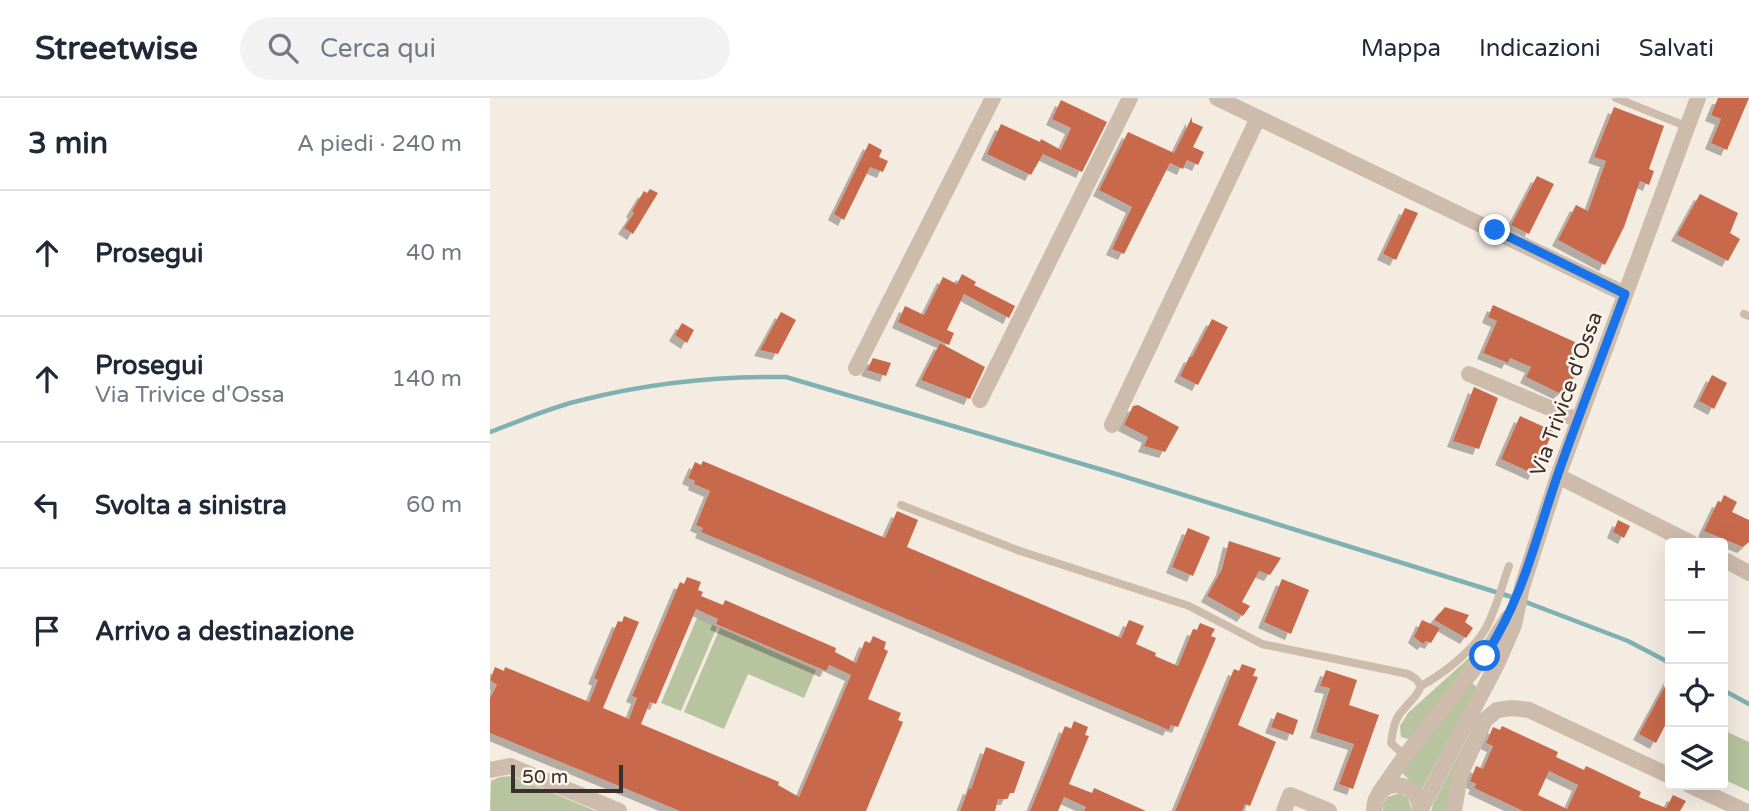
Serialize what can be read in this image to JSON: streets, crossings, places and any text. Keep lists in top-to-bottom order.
{
  "streets": {
    "street": ["Via Trivice d'Ossa"]
  },
  "scale_bar": "50 m",
  "page": {
    "header": "Streetwise",
    "search": "Cerca qui",
    "nav": ["Mappa", "Indicazioni", "Salvati"],
    "heading": ["3 min", "A piedi · 240 m"],
    "list": [
      ["Prosegui", "40 m"],
      ["Prosegui", "Via Trivice d'Ossa", "140 m"],
      ["Svolta a sinistra", "60 m"],
      "Arrivo a destinazione"
    ],
    "map_buttons": ["+", "−"],
    "scale": "50 m"
  }
}
